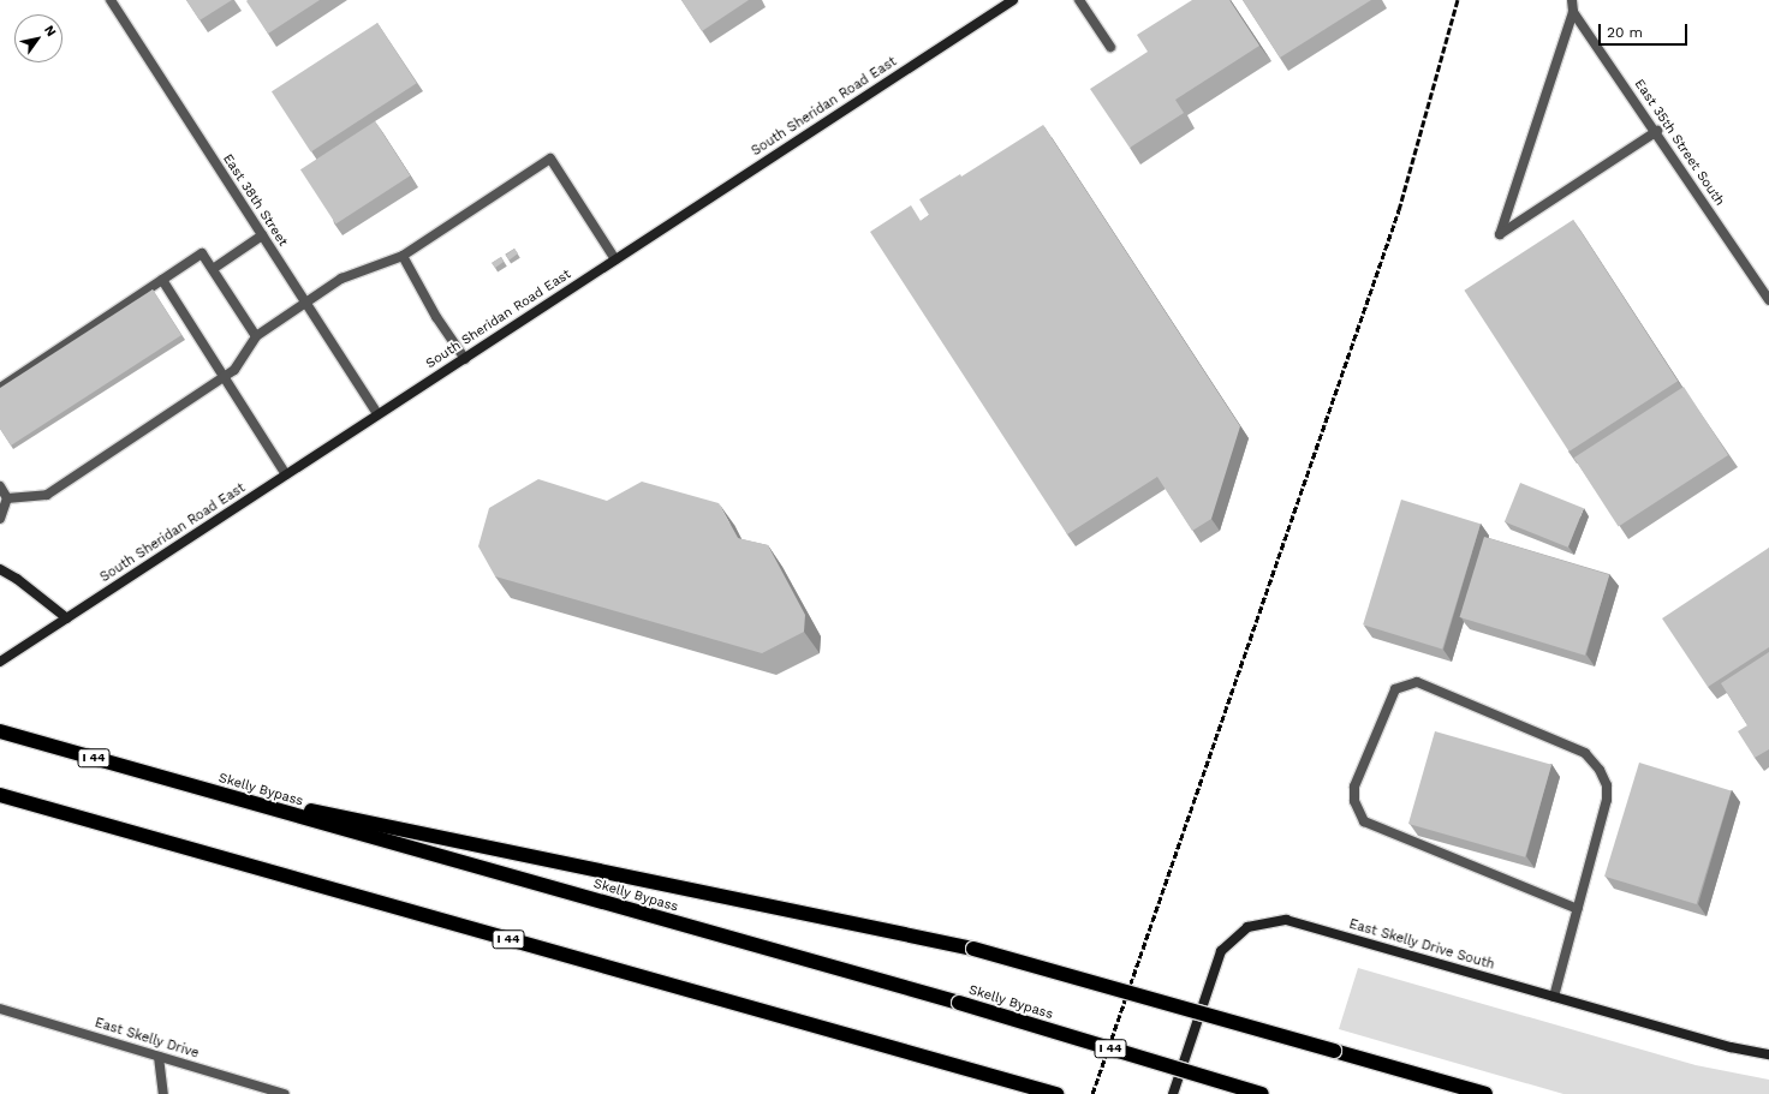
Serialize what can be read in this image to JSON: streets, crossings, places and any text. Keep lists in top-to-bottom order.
{
  "streets": {
    "highway": ["I 44", "Skelly Bypass"],
    "main road": ["South Sheridan Road East", "East Skelly Drive South"],
    "street": ["East 35th Street South", "East 38th Street", "East Skelly Drive"]
  },
  "crossings": [
    ["South Sheridan Road East", "East 38th Street"]
  ],
  "scale_bar": "20 m",
  "north": "top right"
}
